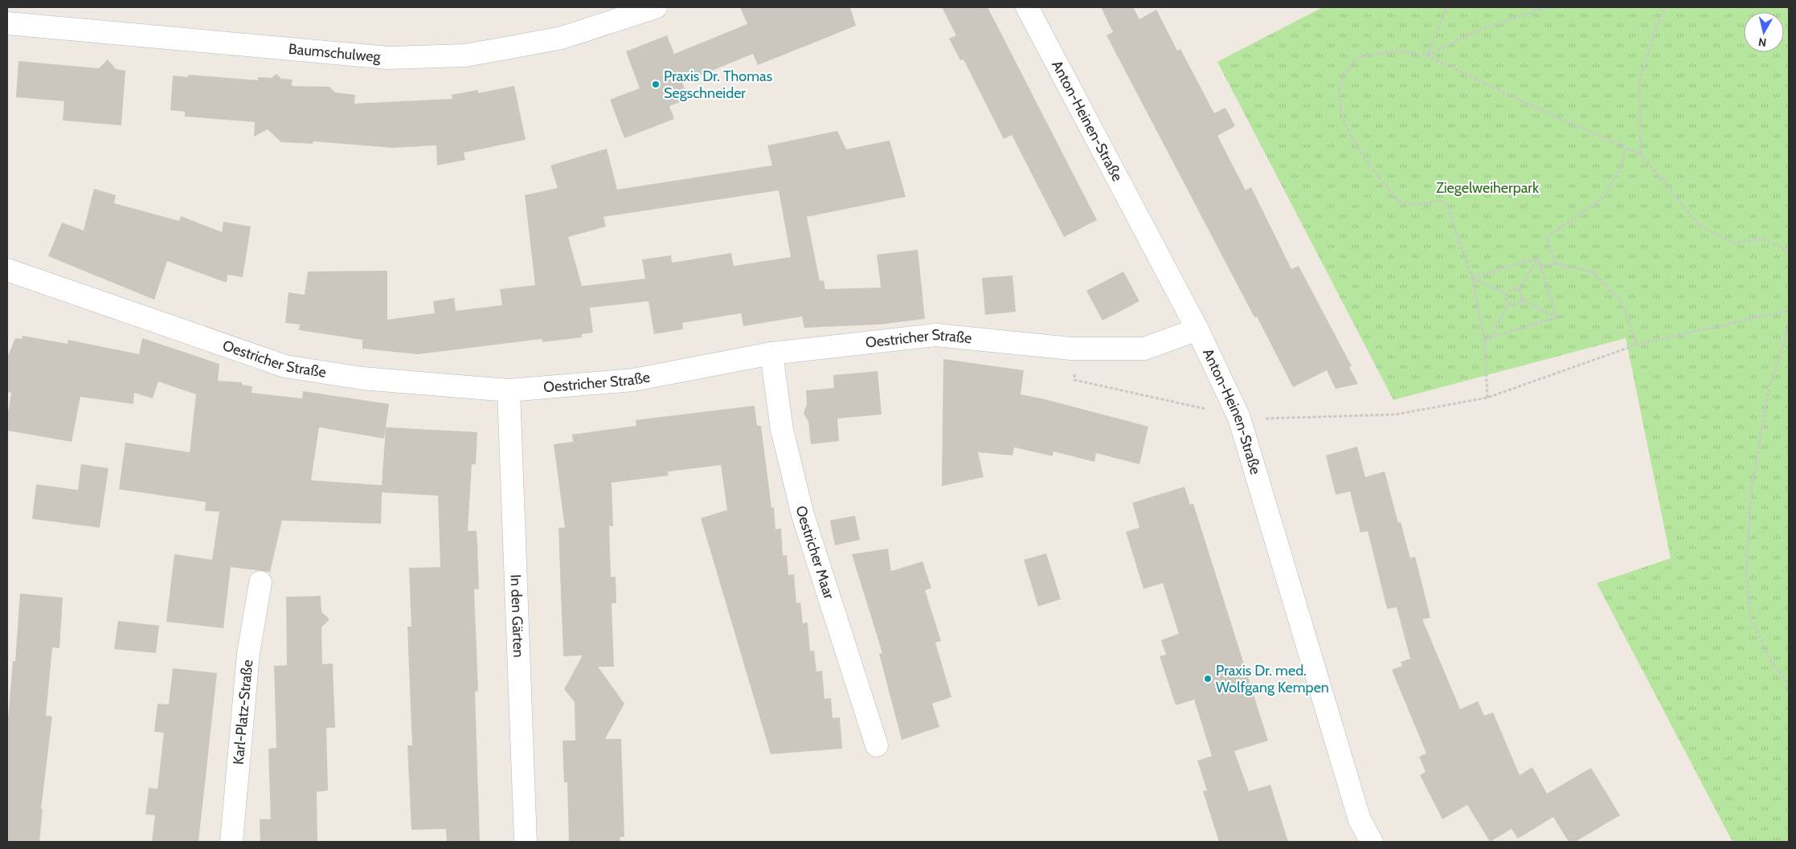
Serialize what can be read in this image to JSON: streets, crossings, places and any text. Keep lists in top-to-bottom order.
{
  "streets": {
    "street": [
      "Baumschulweg",
      "Anton-Heinen-Straße",
      "Oestricher Straße",
      "Oestricher Maar",
      "In den Gärten",
      "Karl-Platz-Straße"
    ]
  },
  "crossings": [
    ["Anton-Heinen-Straße", "Oestricher Straße"],
    ["Oestricher Straße", "Oestricher Maar"],
    ["Oestricher Straße", "In den Gärten"]
  ],
  "parks": ["Ziegelweiherpark"],
  "places": ["Praxis Dr. Thomas Segschneider", "Praxis Dr. med. Wolfgang Kempen"],
  "north": "bottom"
}
